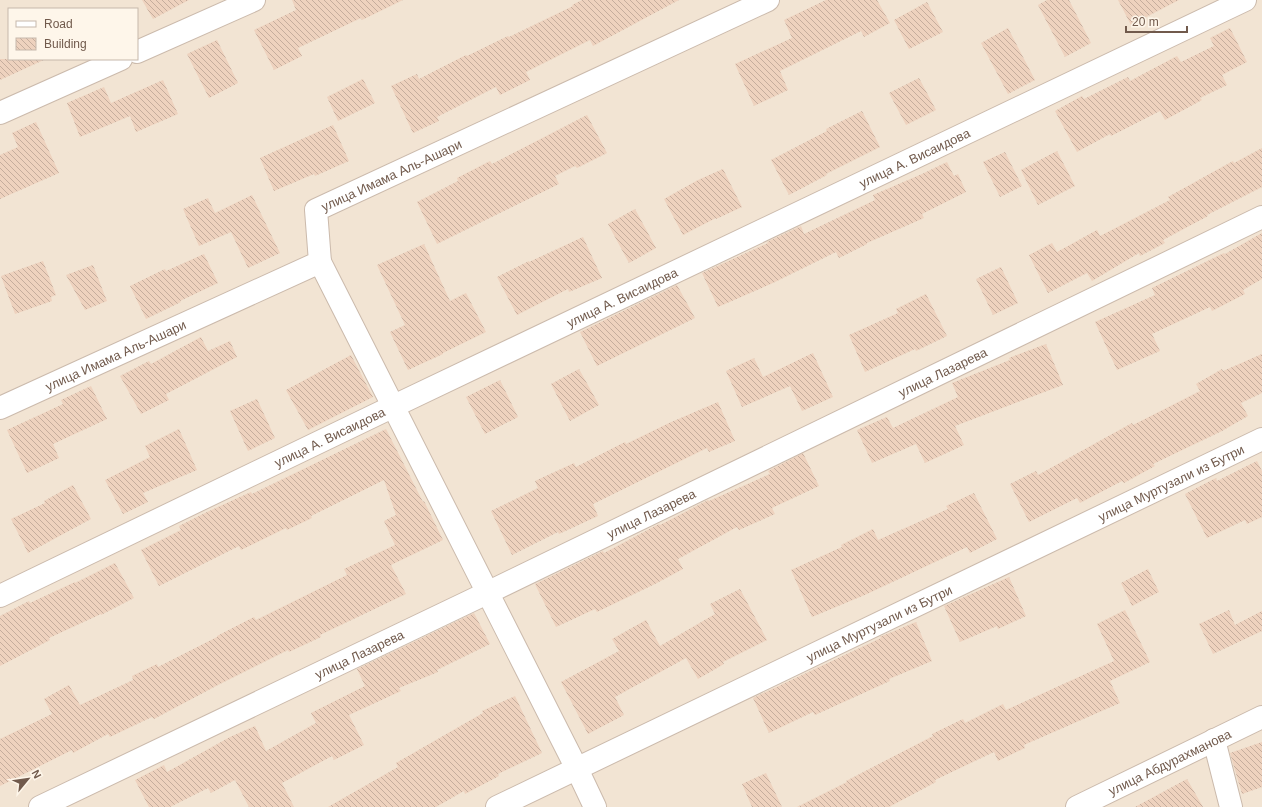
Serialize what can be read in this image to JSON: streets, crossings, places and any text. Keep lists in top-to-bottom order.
{
  "streets": {
    "street": [
      "улица А. Висаидова",
      "улица Имама Аль-Ашари",
      "улица Лазарева",
      "улица Муртузали из Бутри",
      "улица Абдурахманова"
    ]
  },
  "legend": ["Road", "Building"],
  "scale_bar": "20 m",
  "north": "top right"
}
